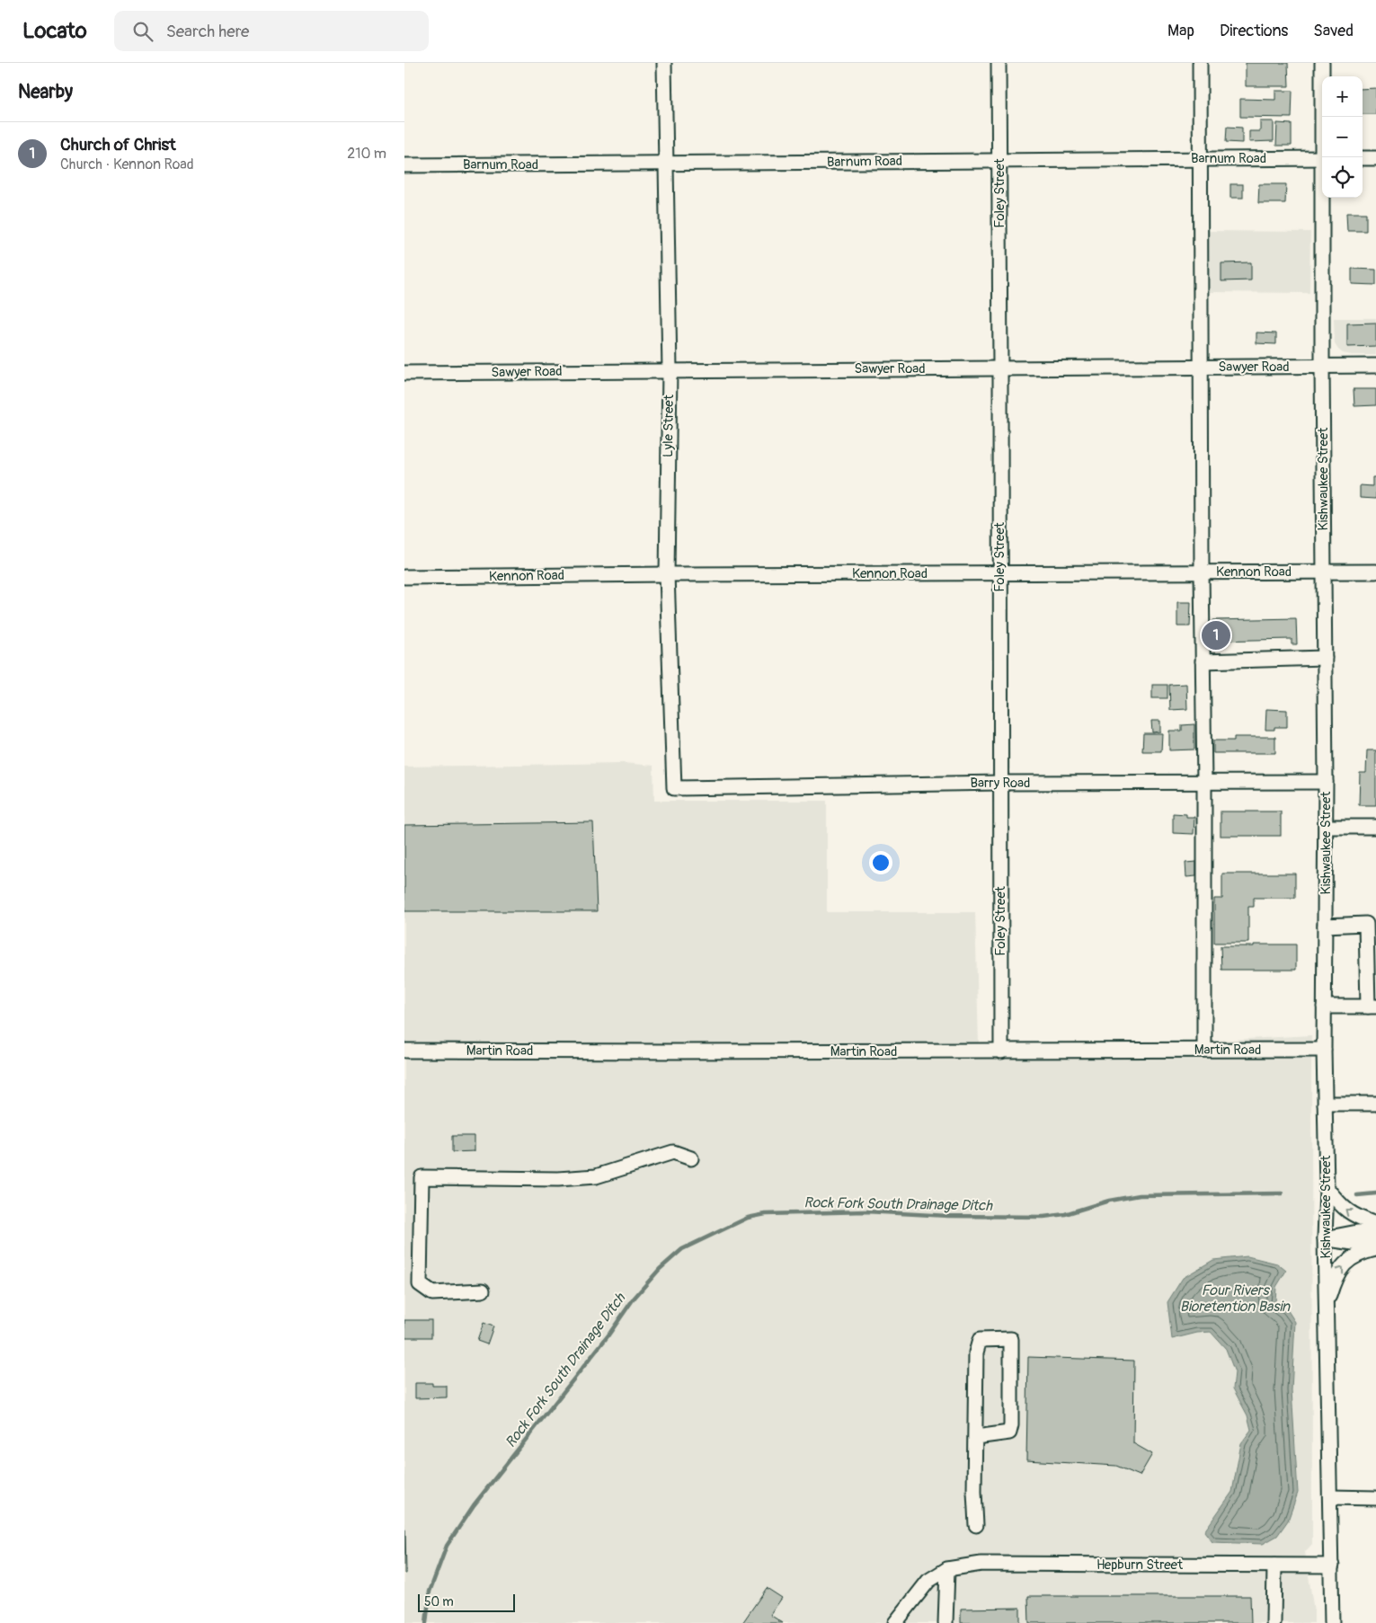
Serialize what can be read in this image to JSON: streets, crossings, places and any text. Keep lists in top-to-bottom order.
{
  "streets": {
    "street": [
      "Barnum Road",
      "Foley Street",
      "Sawyer Road",
      "Lyle Street",
      "Kishwaukee Street",
      "Kennon Road",
      "Barry Road",
      "Martin Road",
      "Hepburn Street"
    ]
  },
  "crossings": [
    ["Barnum Road", "Foley Street"],
    ["Barnum Road", "Lyle Street"],
    ["Foley Street", "Sawyer Road"],
    ["Foley Street", "Kennon Road"],
    ["Foley Street", "Barry Road"],
    ["Foley Street", "Martin Road"],
    ["Sawyer Road", "Lyle Street"],
    ["Sawyer Road", "Kishwaukee Street"],
    ["Lyle Street", "Kennon Road"],
    ["Lyle Street", "Barry Road"],
    ["Kishwaukee Street", "Kennon Road"],
    ["Kishwaukee Street", "Barry Road"],
    ["Kishwaukee Street", "Martin Road"],
    ["Kishwaukee Street", "Hepburn Street"]
  ],
  "water": ["Rock Fork South Drainage Ditch", "Four Rivers Bioretention Basin"],
  "scale_bar": "50 m",
  "page": {
    "header": "Locato",
    "search": "Search here",
    "nav": ["Map", "Directions", "Saved"],
    "heading": "Nearby",
    "map_buttons": ["+", "−"],
    "list": [
      {
        "mark": "1",
        "name": "Church of Christ",
        "note": "Church · Kennon Road",
        "value": "210 m"
      }
    ],
    "pins": "1",
    "scale": "50 m"
  }
}
